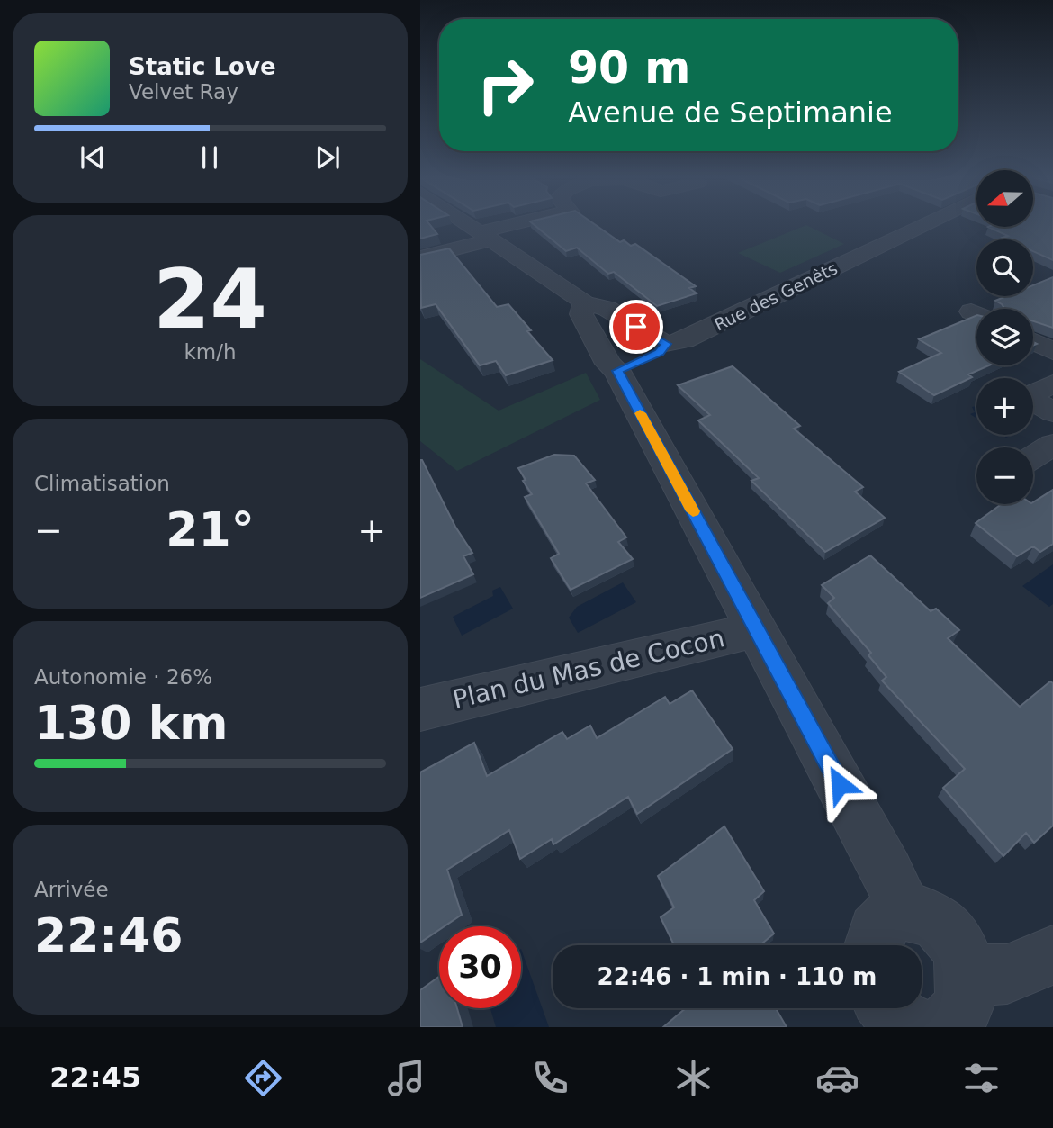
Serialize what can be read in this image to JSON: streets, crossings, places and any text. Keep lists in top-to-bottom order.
{
  "streets": {
    "street": ["Rue des Genêts", "Plan du Mas de Cocon"]
  },
  "north": "left",
  "page": {
    "turn": ["90 m", "Avenue de Septimanie"],
    "song": ["Static Love", "Velvet Ray"],
    "map_buttons": ["+", "−"],
    "tile": [
      ["24", "km/h"],
      "Climatisation",
      ["Autonomie · 26%", "130 km"],
      ["Arrivée", "22:46"]
    ],
    "heat": ["−", "21°", "+"],
    "limit": "30",
    "trip": "22:46 · 1 min · 110 m",
    "tabs": "22:45"
  }
}
